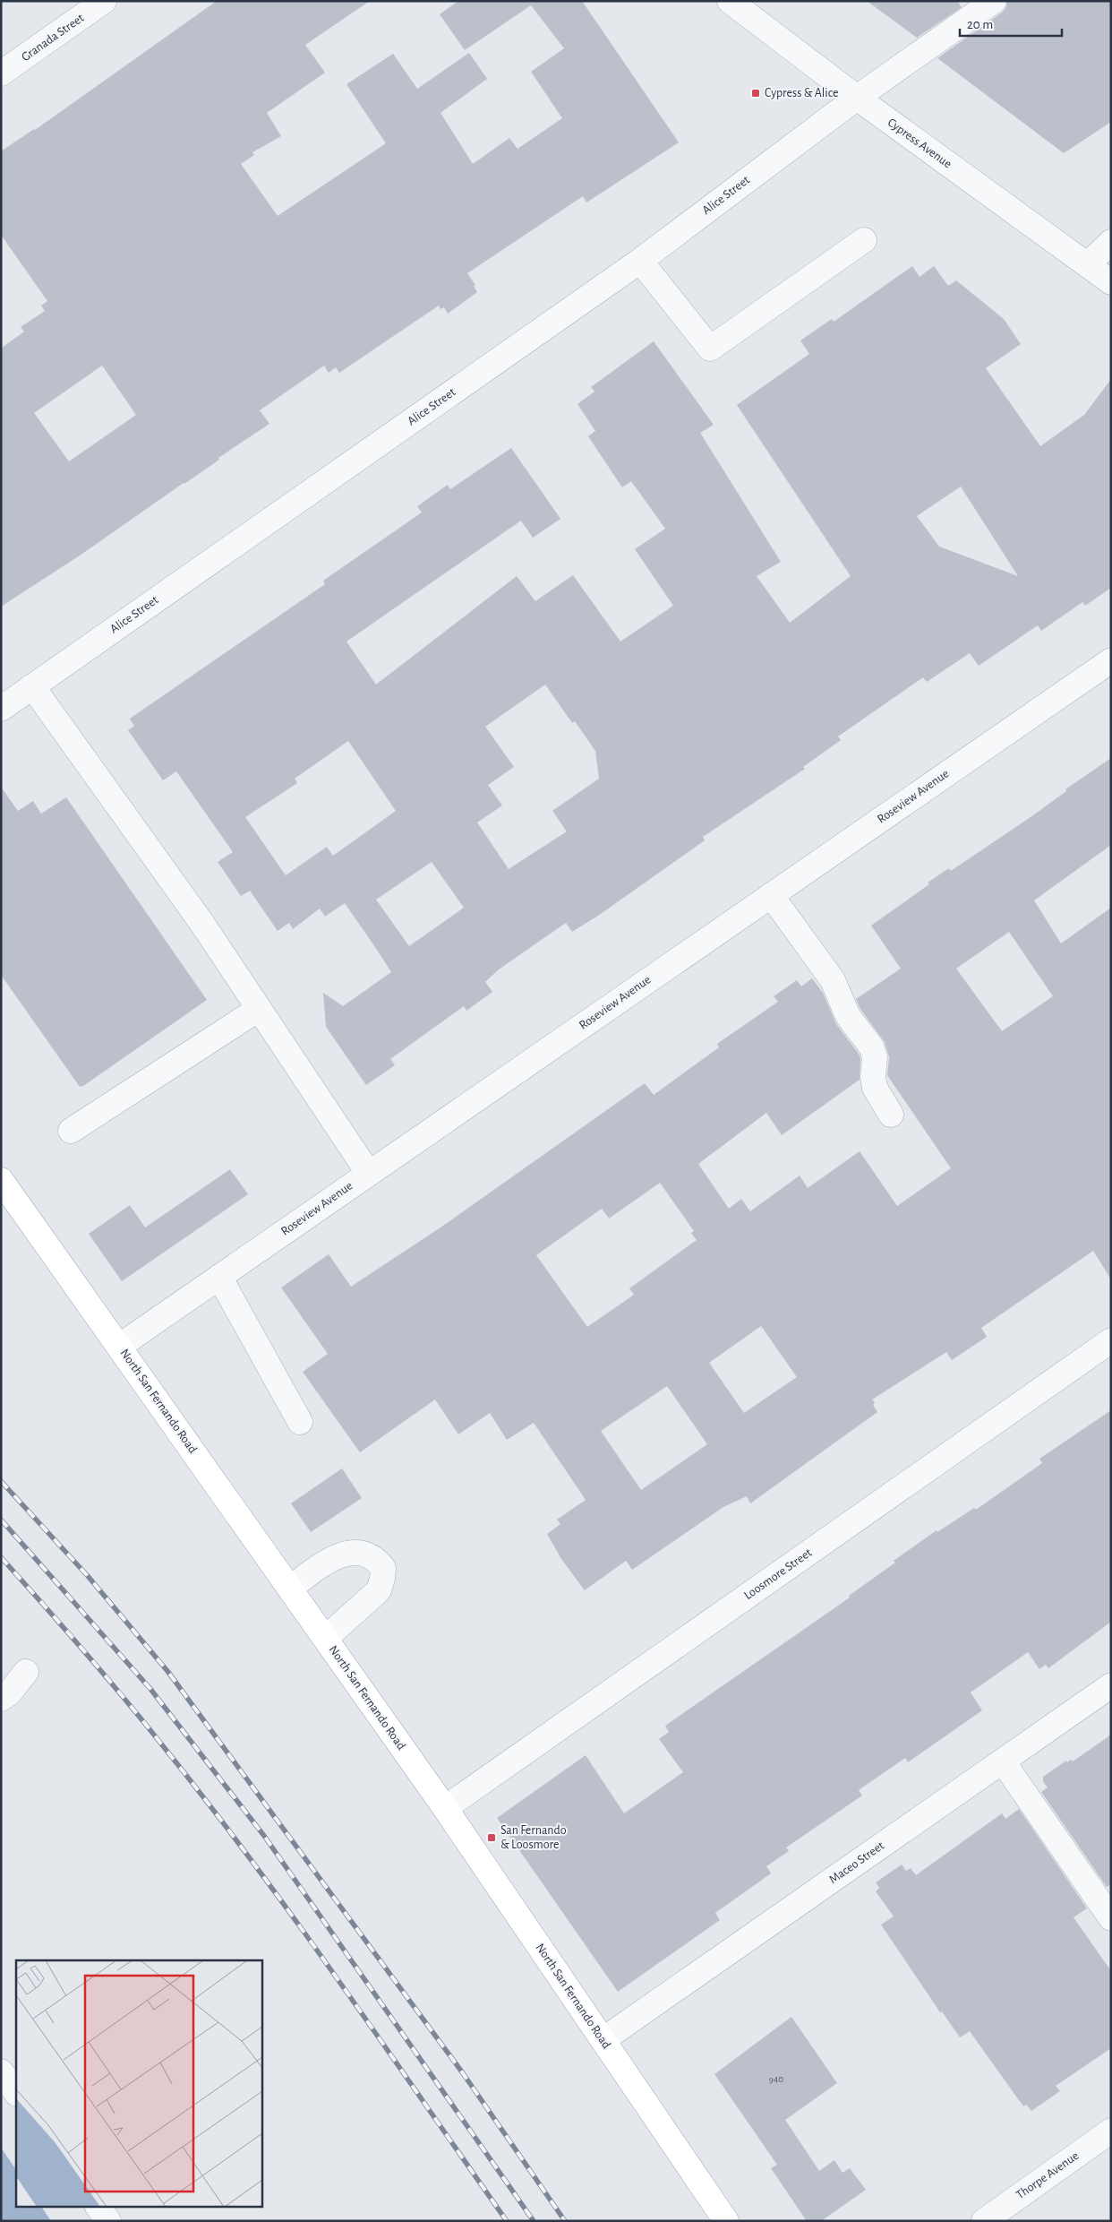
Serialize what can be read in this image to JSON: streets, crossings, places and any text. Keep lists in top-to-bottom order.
{
  "streets": {
    "main road": ["North San Fernando Road"],
    "street": [
      "Granada Street",
      "Cypress Avenue",
      "Alice Street",
      "Roseview Avenue",
      "Loosmore Street",
      "Maceo Street",
      "Thorpe Avenue"
    ]
  },
  "crossings": [
    ["Cypress Avenue", "Alice Street"],
    ["Roseview Avenue", "North San Fernando Road"],
    ["North San Fernando Road", "Loosmore Street"],
    ["North San Fernando Road", "Maceo Street"]
  ],
  "places": {
    "transit": ["Cypress & Alice", "San Fernando & Loosmore"]
  },
  "house_numbers": ["940"],
  "scale_bar": "20 m"
}
